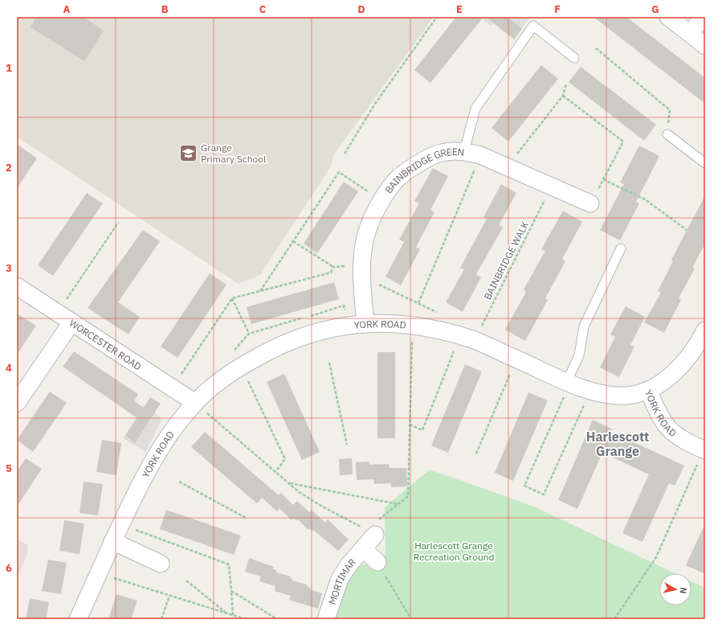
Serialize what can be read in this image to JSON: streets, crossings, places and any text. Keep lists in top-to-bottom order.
{
  "streets": {
    "street": [
      "BAINBRIDGE GREEN",
      "YORK ROAD",
      "WORCESTER ROAD",
      "MORTIMAR"
    ],
    "path": ["BAINBRIDGE WALK"]
  },
  "crossings": [
    ["BAINBRIDGE GREEN", "BAINBRIDGE WALK"],
    ["BAINBRIDGE GREEN", "YORK ROAD"],
    ["BAINBRIDGE WALK", "YORK ROAD"],
    ["YORK ROAD", "WORCESTER ROAD"]
  ],
  "districts": ["Harlescott Grange"],
  "parks": ["Harlescott Grange Recreation Ground"],
  "places": {
    "school or university": ["Grange Primary School"]
  },
  "north": "right",
  "grid": {
    "columns": [
      "A",
      "B",
      "C",
      "D",
      "E",
      "F",
      "G"
    ],
    "rows": [
      "1",
      "2",
      "3",
      "4",
      "5",
      "6"
    ]
  }
}
